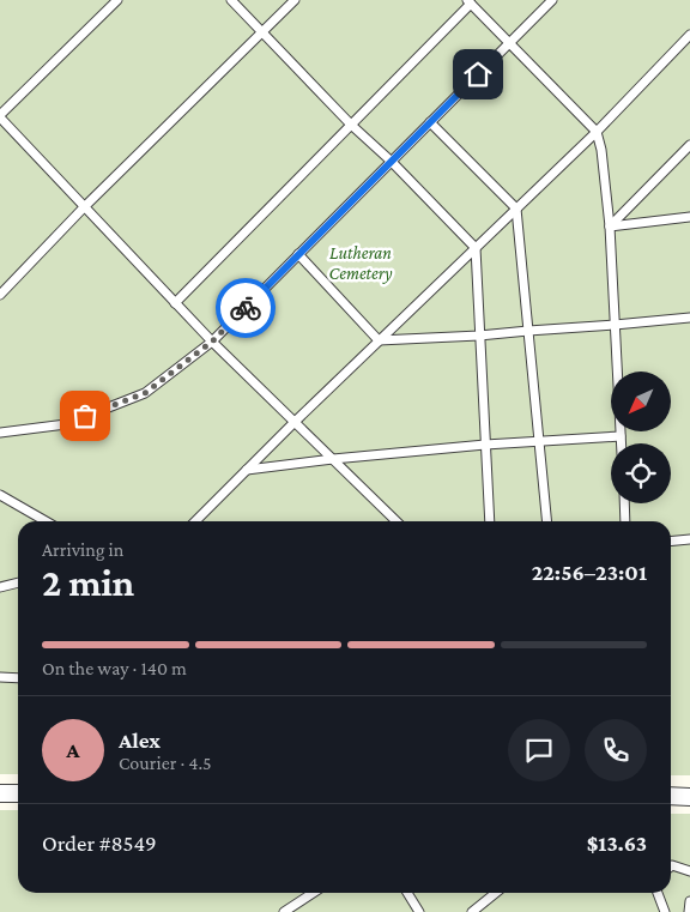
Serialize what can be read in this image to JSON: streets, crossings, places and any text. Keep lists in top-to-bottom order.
{
  "parks": ["Lutheran Cemetery"],
  "north": "bottom left",
  "page": {
    "heading": ["2 min", "Arriving in", "22:56–23:01"],
    "panel": [
      "Alex",
      "Courier · 4.5",
      "Order #8549",
      "$13.63"
    ],
    "bar": "On the way · 140 m",
    "round": "A"
  }
}
